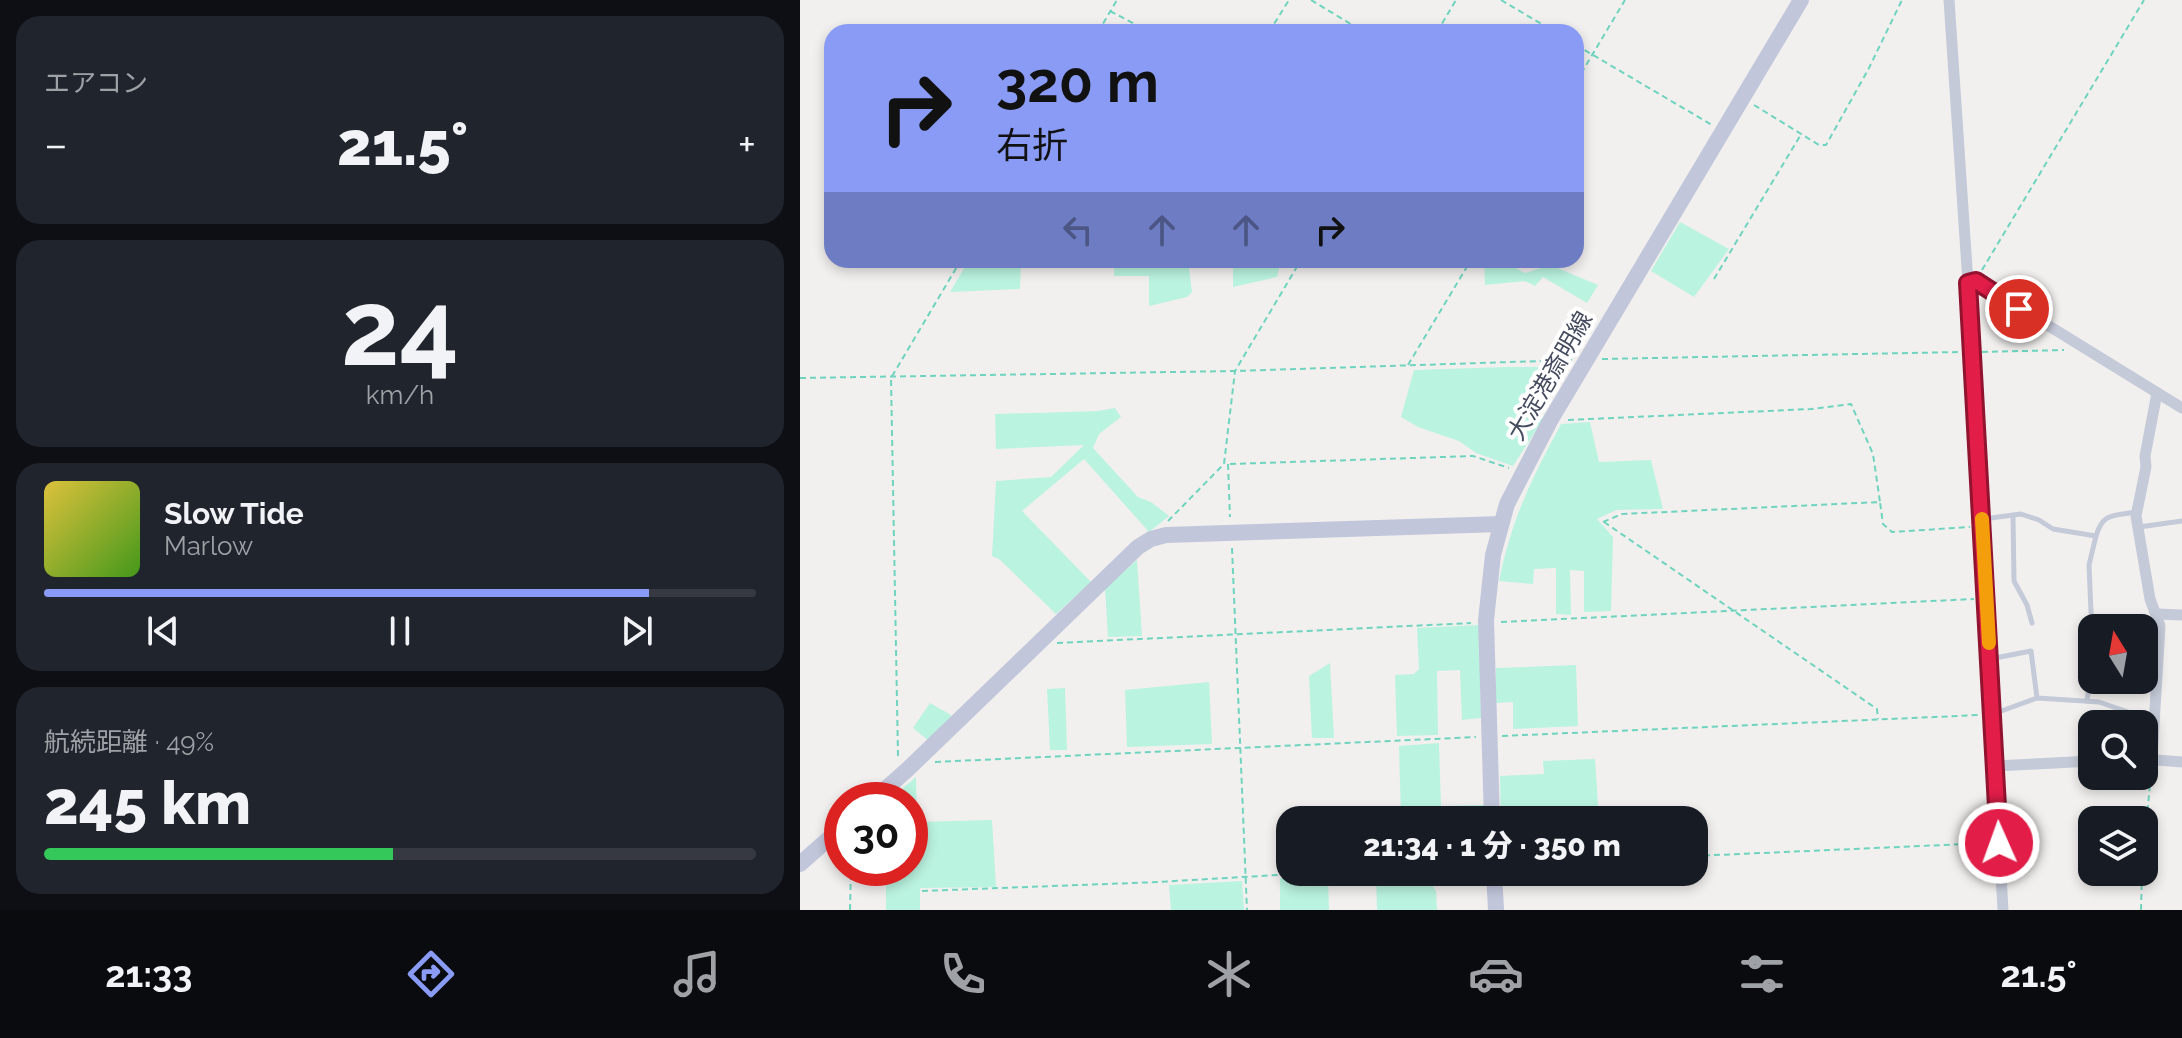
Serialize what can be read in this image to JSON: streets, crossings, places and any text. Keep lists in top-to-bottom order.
{
  "streets": {
    "main road": ["大淀港斎明線"]
  },
  "north": "top",
  "page": {
    "tile": [
      "エアコン",
      ["24", "km/h"],
      ["航続距離 · 49%", "245 km"]
    ],
    "turn": ["320 m", "右折"],
    "heat": ["−", "21.5°", "+"],
    "song": ["Slow Tide", "Marlow"],
    "limit": "30",
    "trip": "21:34 · 1 分 · 350 m",
    "tabs": ["21:33", "21.5°"]
  }
}
